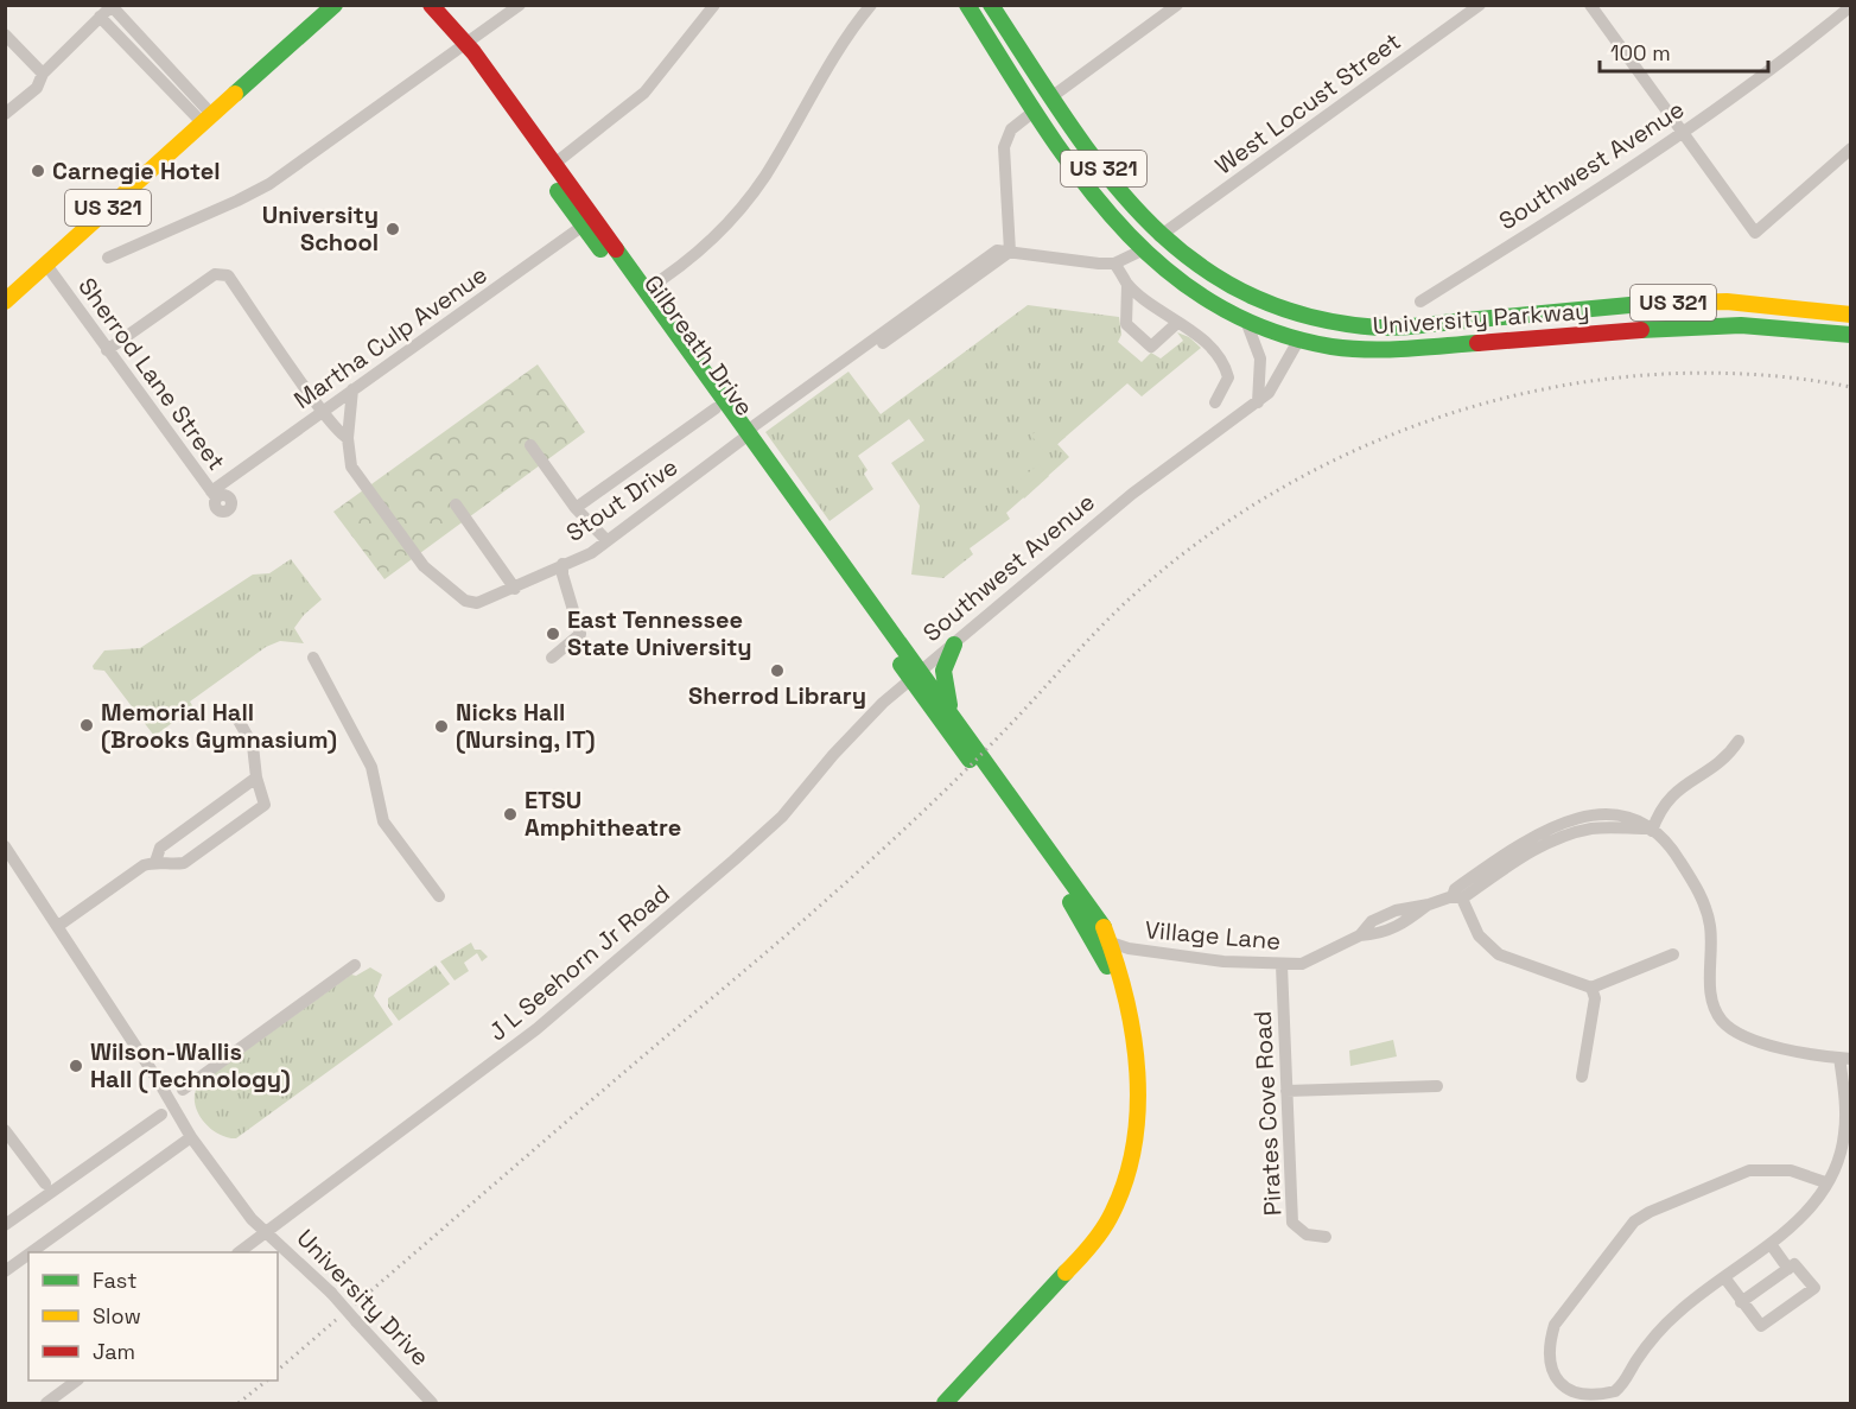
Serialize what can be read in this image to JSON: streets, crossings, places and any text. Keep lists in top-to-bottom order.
{
  "streets": {
    "main road": [
      "Southwest Avenue",
      "US 321",
      "University Parkway",
      "Gilbreath Drive"
    ],
    "street": [
      "West Locust Street",
      "Martha Culp Avenue",
      "Sherrod Lane Street",
      "Stout Drive",
      "Village Lane",
      "J L Seehorn Jr Road",
      "Pirates Cove Road",
      "University Drive"
    ]
  },
  "crossings": [
    ["West Locust Street", "University Parkway"],
    ["Southwest Avenue", "University Parkway"],
    ["Southwest Avenue", "Gilbreath Drive"],
    ["Southwest Avenue", "Village Lane"],
    ["Southwest Avenue", "J L Seehorn Jr Road"],
    ["US 321", "Sherrod Lane Street"],
    ["Martha Culp Avenue", "Gilbreath Drive"],
    ["Martha Culp Avenue", "Sherrod Lane Street"],
    ["Martha Culp Avenue", "Stout Drive"],
    ["Gilbreath Drive", "Stout Drive"],
    ["Gilbreath Drive", "J L Seehorn Jr Road"],
    ["Village Lane", "Pirates Cove Road"],
    ["J L Seehorn Jr Road", "University Drive"]
  ],
  "places": [
    "Carnegie Hotel",
    "University School",
    "East Tennessee State University",
    "Sherrod Library",
    "Memorial Hall (Brooks Gymnasium)",
    "Nicks Hall (Nursing, IT)",
    "ETSU Amphitheatre",
    "Wilson-Wallis Hall (Technology)"
  ],
  "legend": ["Fast", "Slow", "Jam"],
  "scale_bar": "100 m"
}
